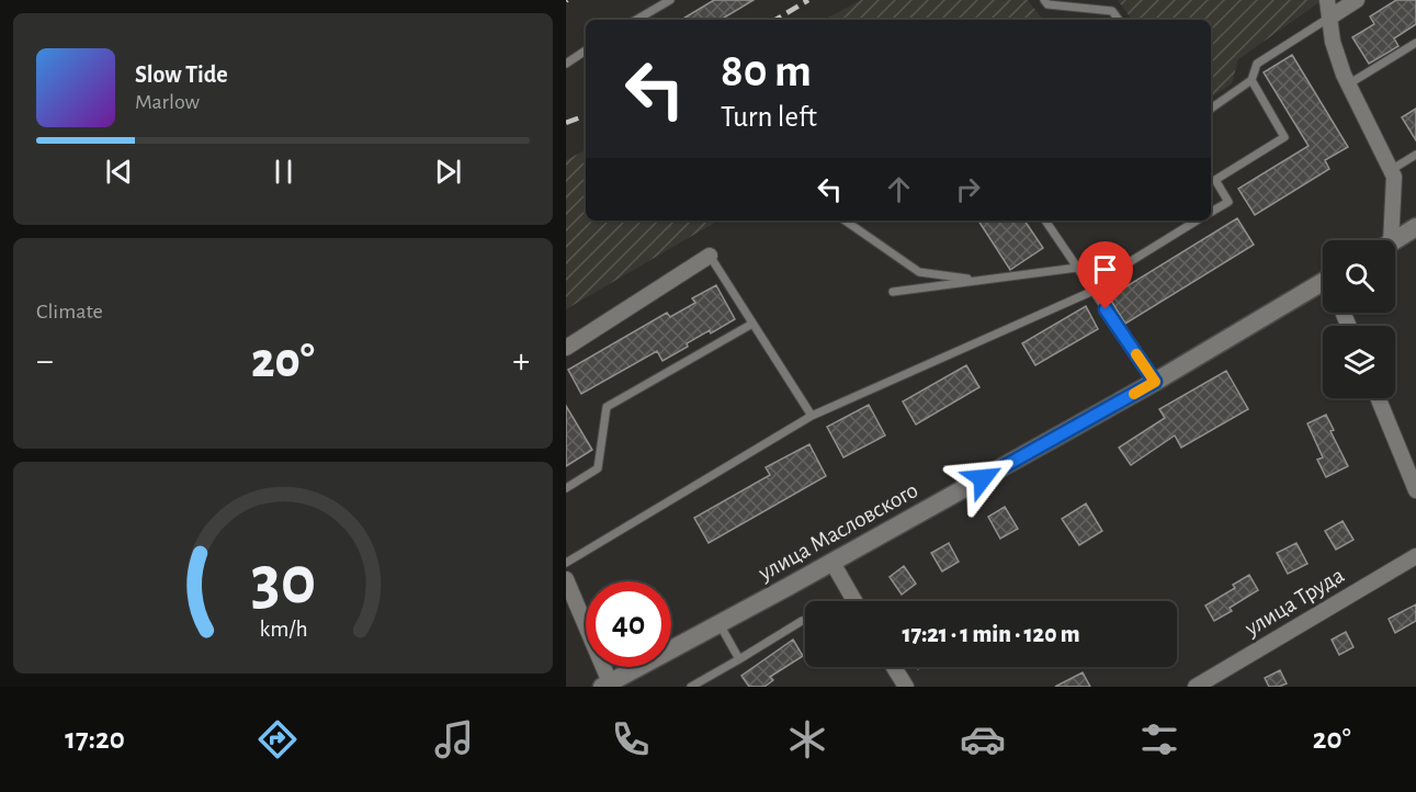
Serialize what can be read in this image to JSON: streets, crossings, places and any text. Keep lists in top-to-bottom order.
{
  "streets": {
    "street": ["улица Масловского", "улица Труда"]
  },
  "page": {
    "turn": ["80 m", "Turn left"],
    "song": ["Slow Tide", "Marlow"],
    "tile": "Climate",
    "heat": ["−", "20°", "+"],
    "limit": "40",
    "trip": "17:21 · 1 min · 120 m",
    "tabs": ["17:20", "20°"],
    "gauge": ["30", "km/h"]
  }
}
